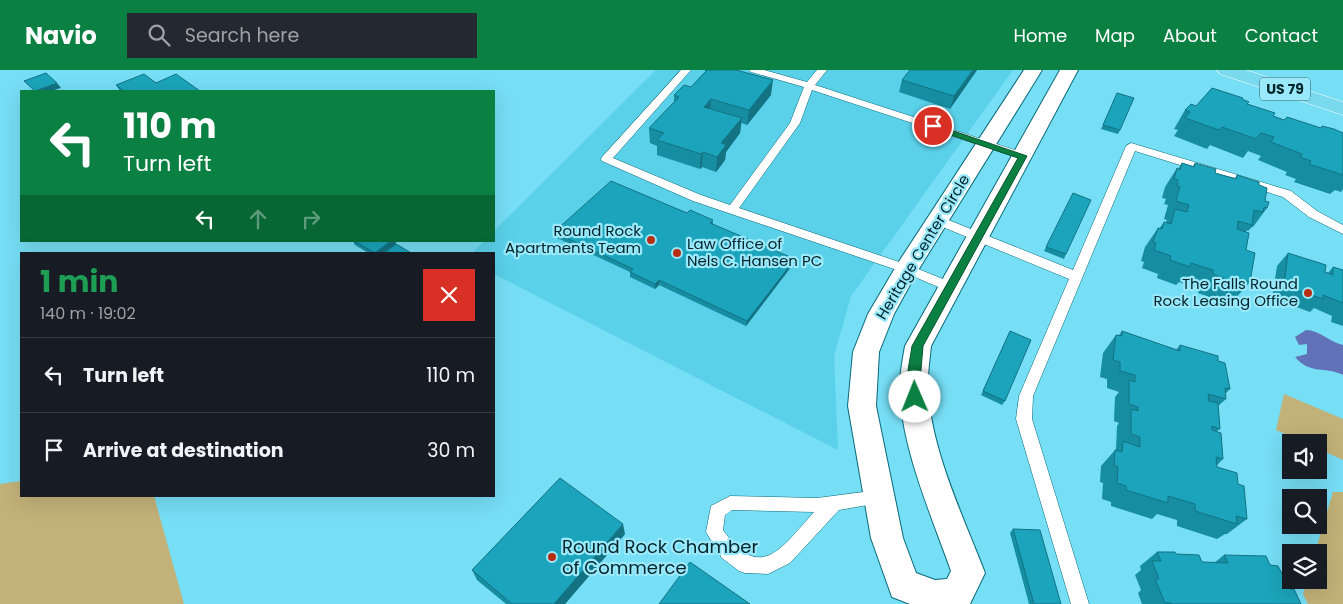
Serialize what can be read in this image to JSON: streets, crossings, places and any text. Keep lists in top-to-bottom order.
{
  "streets": {
    "highway": ["US 79"],
    "street": ["Heritage Center Circle"]
  },
  "places": [
    "Round Rock Apartments Team",
    "Law Office of Nels C. Hansen PC",
    "The Falls Round Rock Leasing Office",
    "Round Rock Chamber of Commerce"
  ],
  "page": {
    "header": "Navio",
    "search": "Search here",
    "nav": [
      "Home",
      "Map",
      "About",
      "Contact"
    ],
    "turn": ["110 m", "Turn left"],
    "heading": ["1 min", "140 m · 19:02"],
    "list": [
      {
        "name": "Turn left",
        "value": "110 m"
      },
      {
        "name": "Arrive at destination",
        "value": "30 m"
      }
    ]
  }
}
